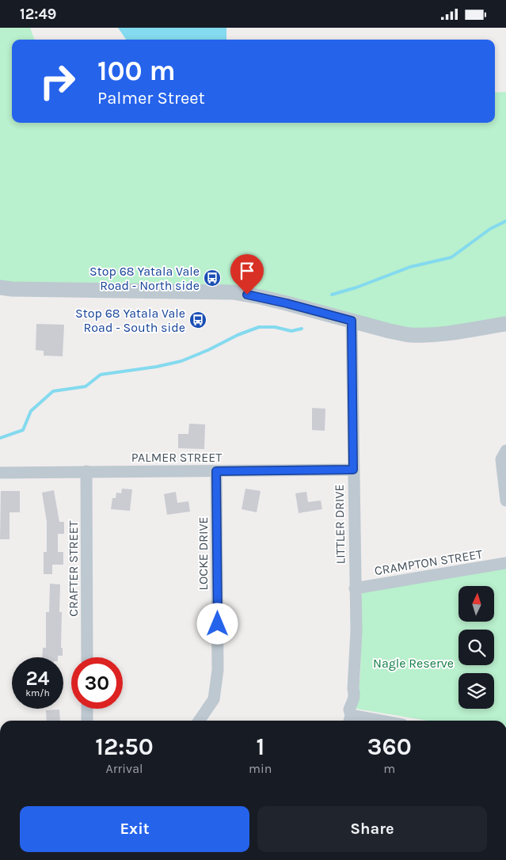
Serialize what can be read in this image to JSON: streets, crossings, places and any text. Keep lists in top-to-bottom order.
{
  "streets": {
    "street": [
      "PALMER STREET",
      "LITTLER DRIVE",
      "LOCKE DRIVE",
      "CRAMPTON STREET",
      "CRAFTER STREET"
    ]
  },
  "crossings": [
    ["PALMER STREET", "LITTLER DRIVE"],
    ["PALMER STREET", "LOCKE DRIVE"],
    ["PALMER STREET", "CRAFTER STREET"],
    ["LITTLER DRIVE", "CRAMPTON STREET"]
  ],
  "parks": ["Nagle Reserve"],
  "places": {
    "bus stop": ["Stop 68 Yatala Vale Road - North side", "Stop 68 Yatala Vale Road - South side"]
  },
  "north": "top",
  "page": {
    "status": "12:49",
    "turn": ["100 m", "Palmer Street"],
    "speed": "24 km/h",
    "limit": "30",
    "eta": [
      "12:50",
      "Arrival",
      "1",
      "min",
      "360",
      "m"
    ],
    "buttons": ["Exit", "Share"]
  }
}
